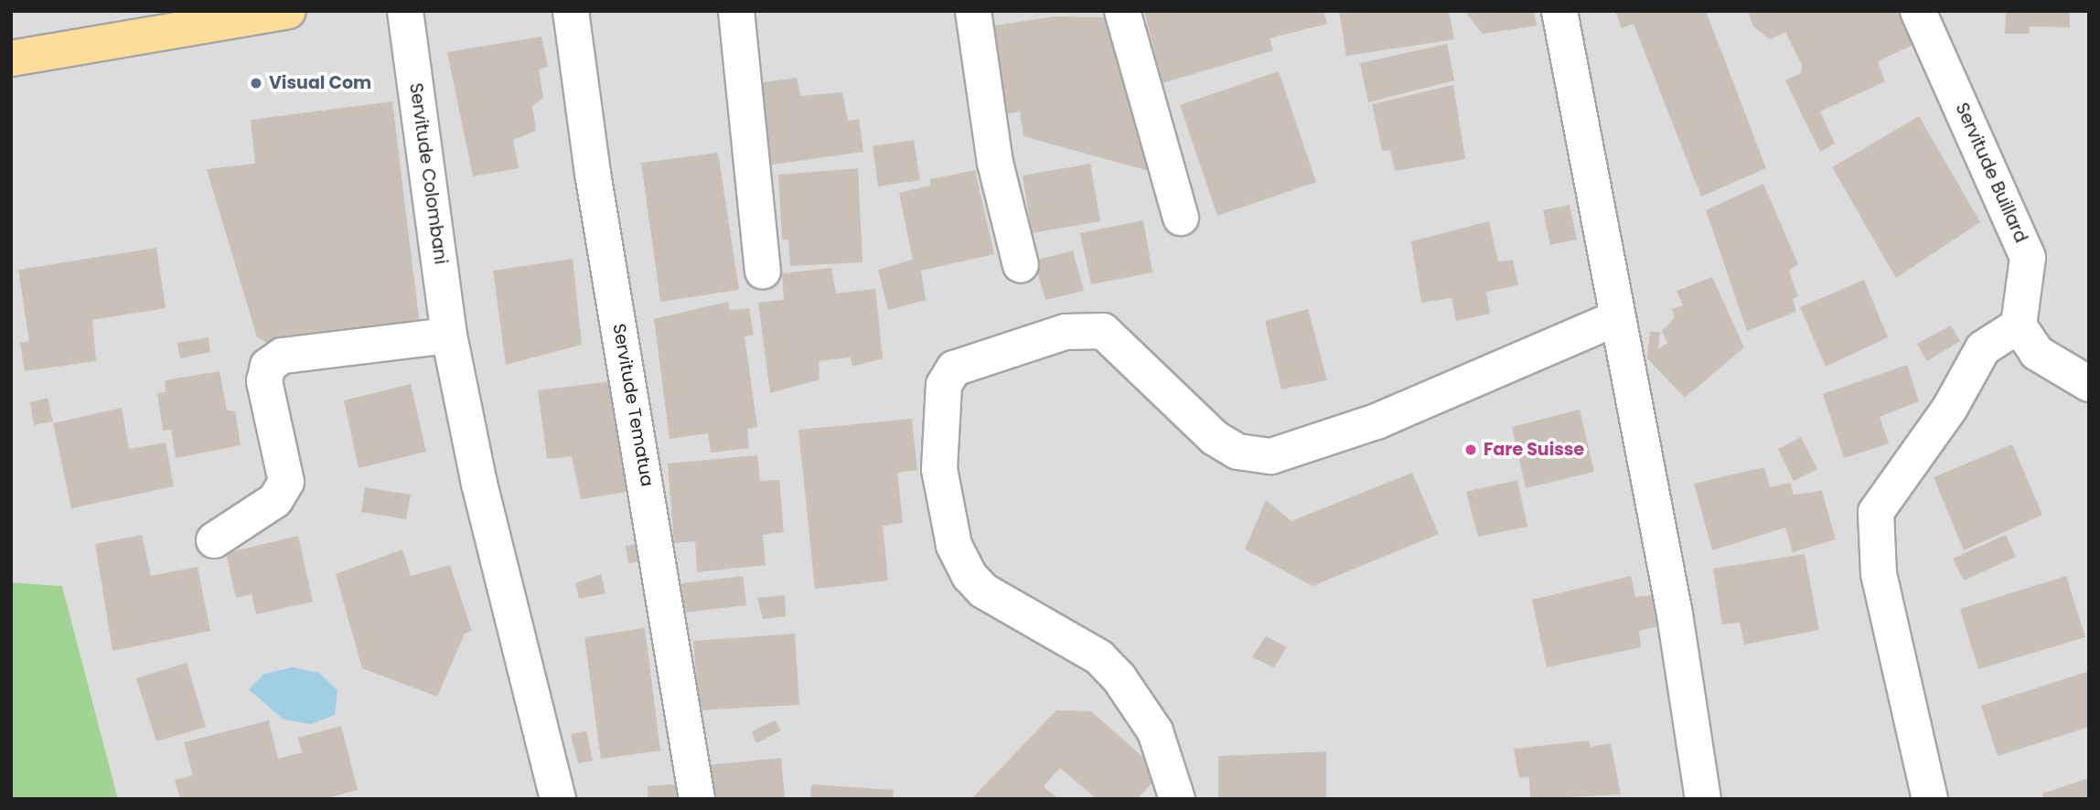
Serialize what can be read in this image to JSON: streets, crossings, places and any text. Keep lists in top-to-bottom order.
{
  "streets": {
    "street": ["Servitude Buillard", "Servitude Colombani", "Servitude Tematua"]
  },
  "places": ["Visual Com", "Fare Suisse"]
}
